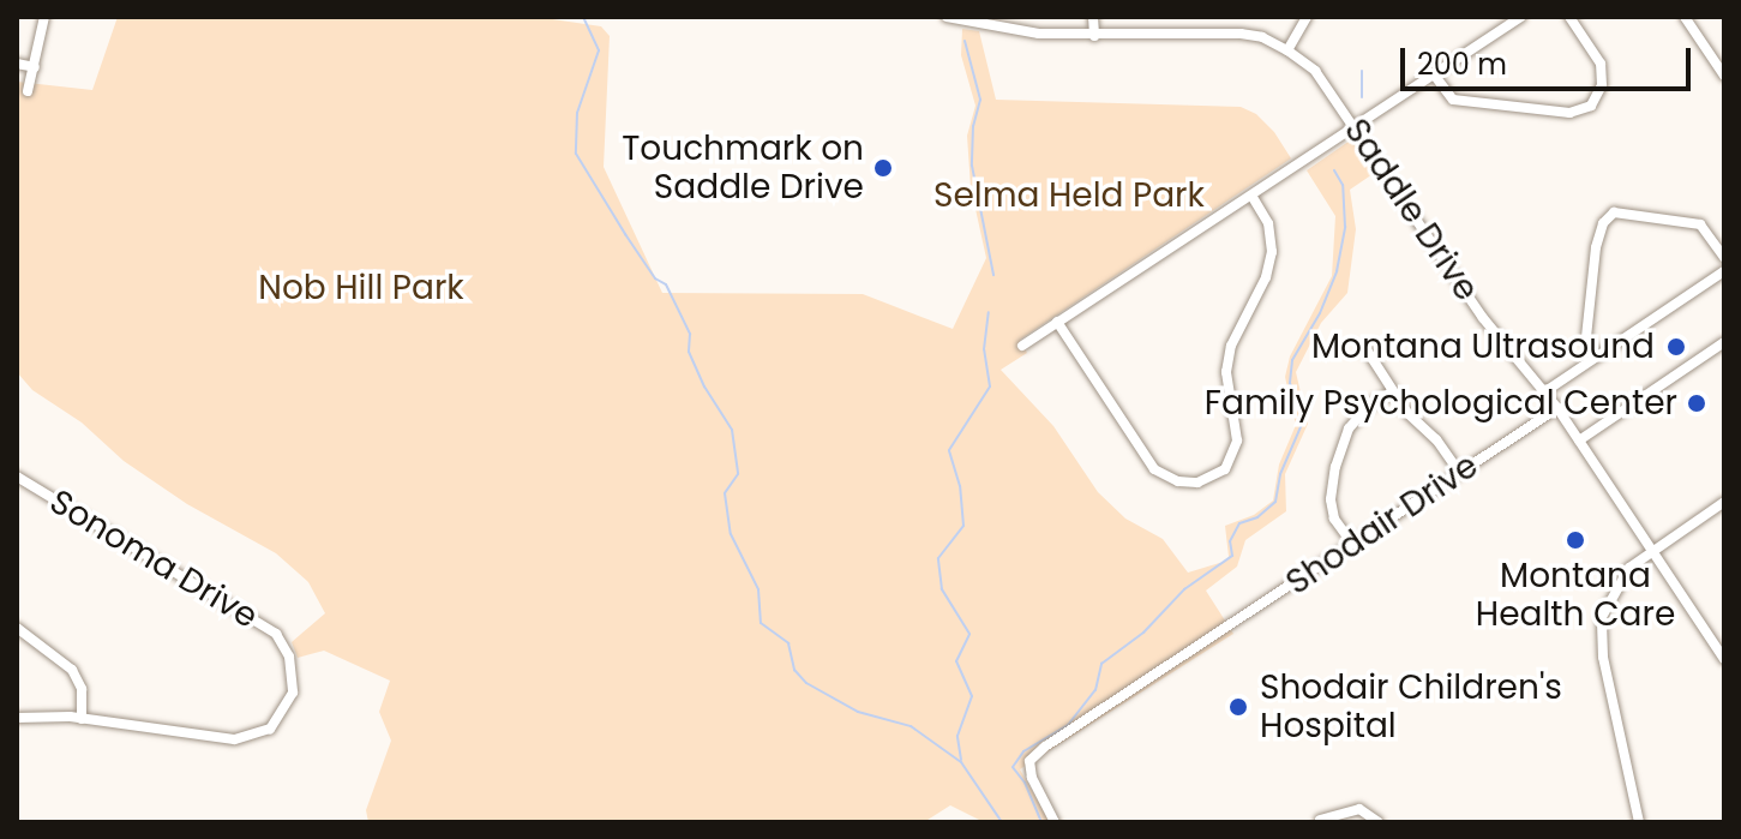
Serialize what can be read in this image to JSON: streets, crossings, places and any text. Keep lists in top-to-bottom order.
{
  "streets": {
    "street": ["Saddle Drive", "Shodair Drive", "Sonoma Drive"]
  },
  "crossings": [
    ["Saddle Drive", "Shodair Drive"]
  ],
  "parks": ["Selma Held Park", "Nob Hill Park"],
  "places": [
    "Touchmark on Saddle Drive",
    "Montana Ultrasound",
    "Family Psychological Center",
    "Montana Health Care",
    "Shodair Children's Hospital"
  ],
  "scale_bar": "200 m"
}
